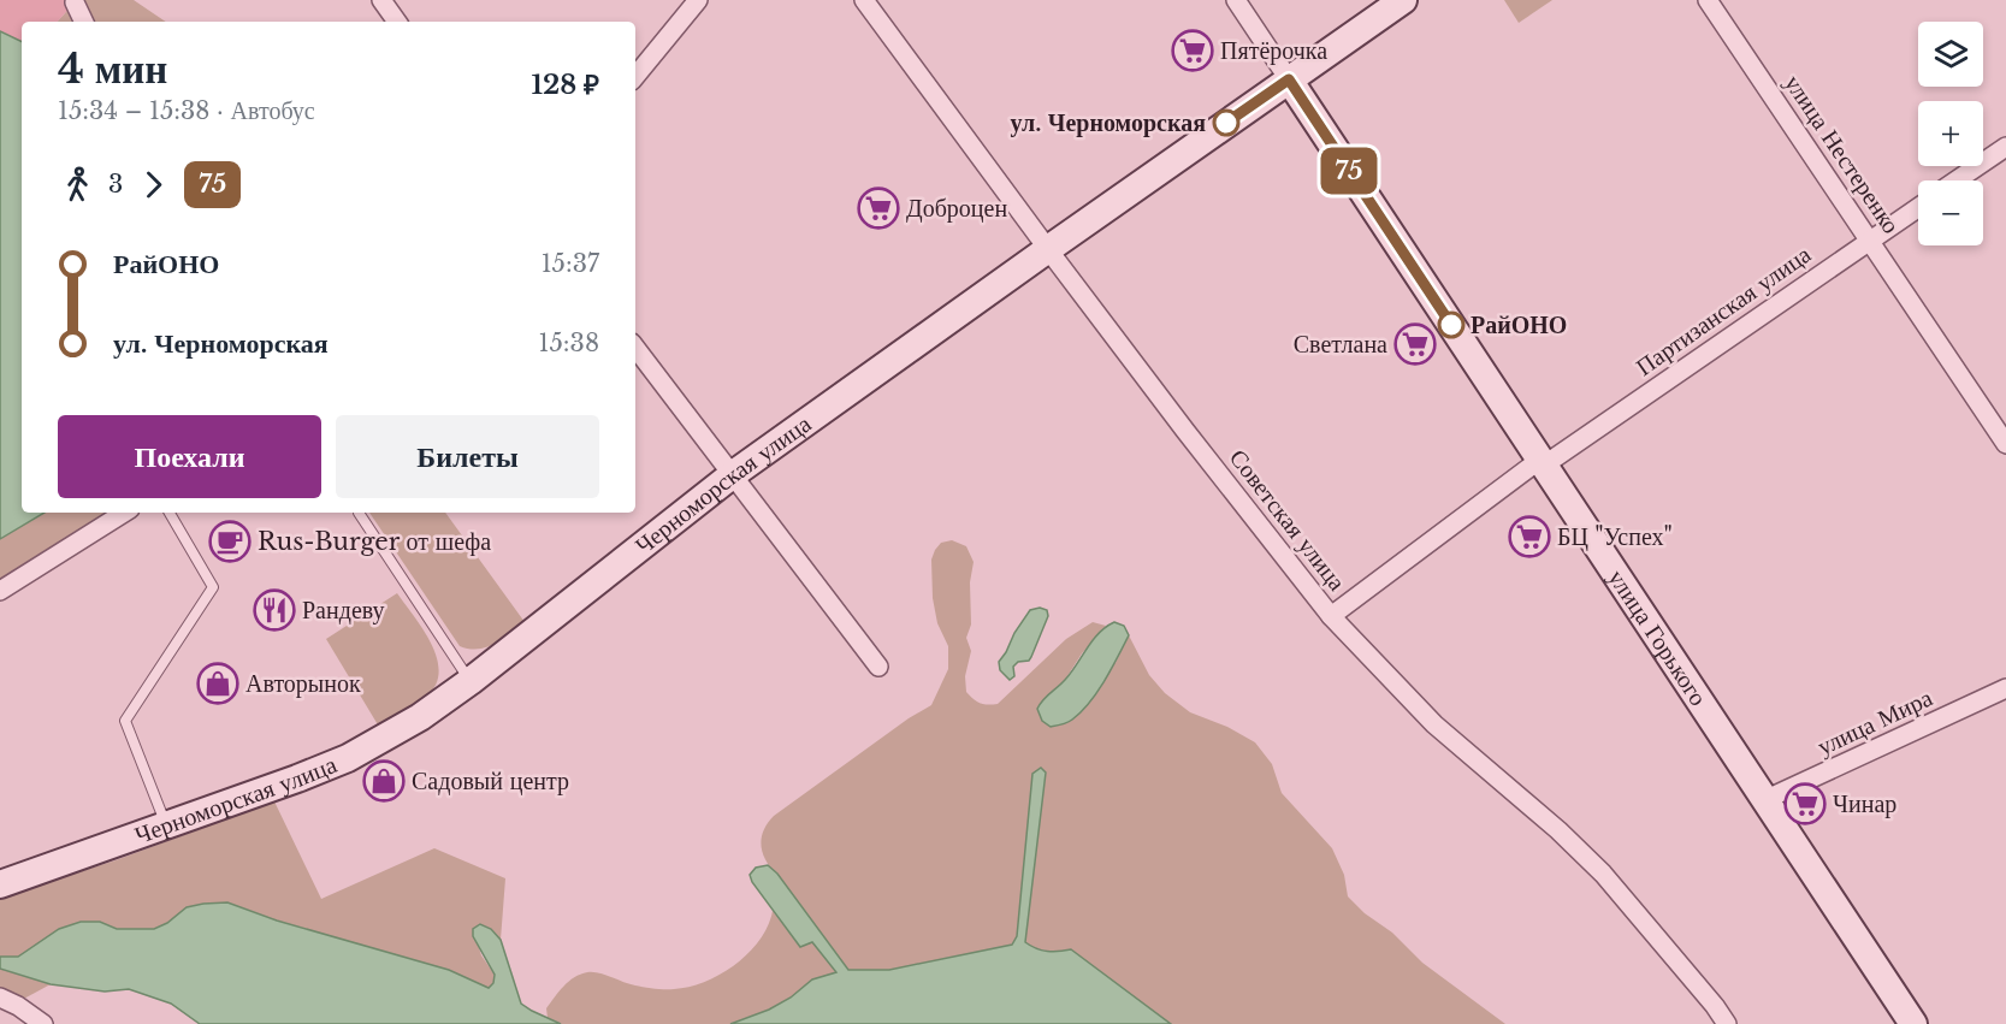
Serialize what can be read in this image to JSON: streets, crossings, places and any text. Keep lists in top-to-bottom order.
{
  "streets": {
    "street": [
      "улица Нестеренко",
      "Партизанская улица",
      "Черноморская улица",
      "Советская улица",
      "улица Горького",
      "улица Мира"
    ]
  },
  "crossings": [
    ["улица Нестеренко", "Партизанская улица"],
    ["Партизанская улица", "Советская улица"],
    ["Партизанская улица", "улица Горького"],
    ["Черноморская улица", "Советская улица"],
    ["Черноморская улица", "улица Горького"],
    ["улица Горького", "улица Мира"]
  ],
  "places": {
    "supermarket": [
      "Пятёрочка",
      "Доброцен",
      "Светлана",
      "БЦ \"Успех\"",
      "Чинар"
    ],
    "other": ["ул. Черноморская", "РайОНО"],
    "cafe": ["Rus-Burger от шефа"],
    "restaurant": ["Рандеву"],
    "shop": ["Авторынок", "Садовый центр"]
  },
  "lines": ["bus line 75"],
  "page": {
    "on_map": "75",
    "map_buttons": ["+", "−"],
    "heading": ["4 мин", "15:34 – 15:38 · Автобус", "128 ₽"],
    "legs": ["3", "75"],
    "list": [
      {
        "name": "РайОНО",
        "value": "15:37"
      },
      {
        "name": "ул. Черноморская",
        "value": "15:38"
      }
    ],
    "buttons": ["Поехали", "Билеты"]
  }
}
